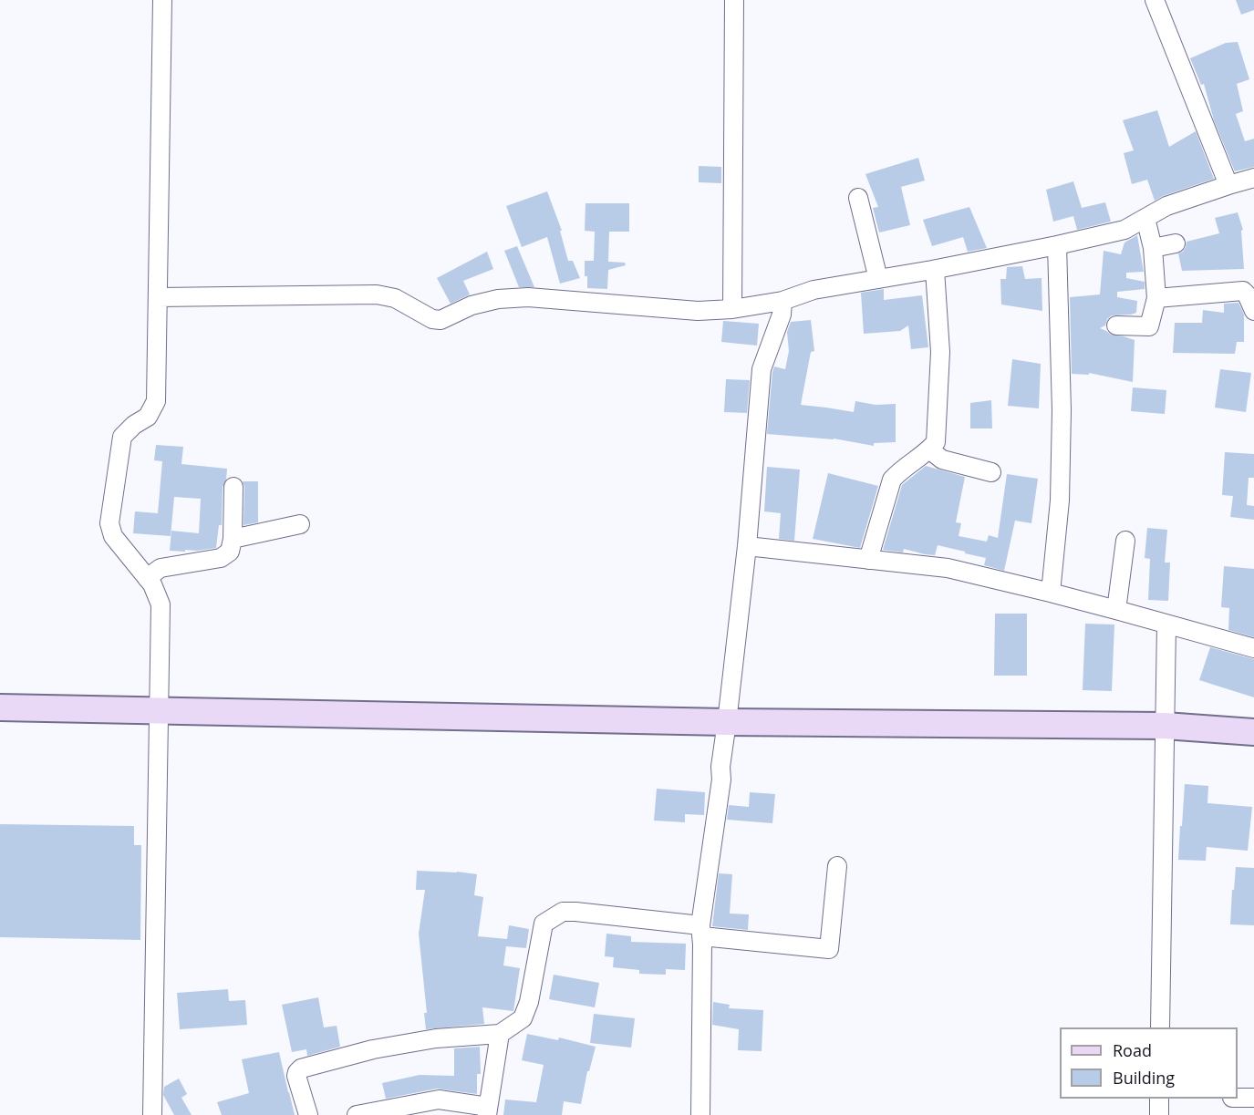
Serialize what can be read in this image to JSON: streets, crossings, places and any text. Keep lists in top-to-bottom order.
{
  "legend": ["Road", "Building"]
}
